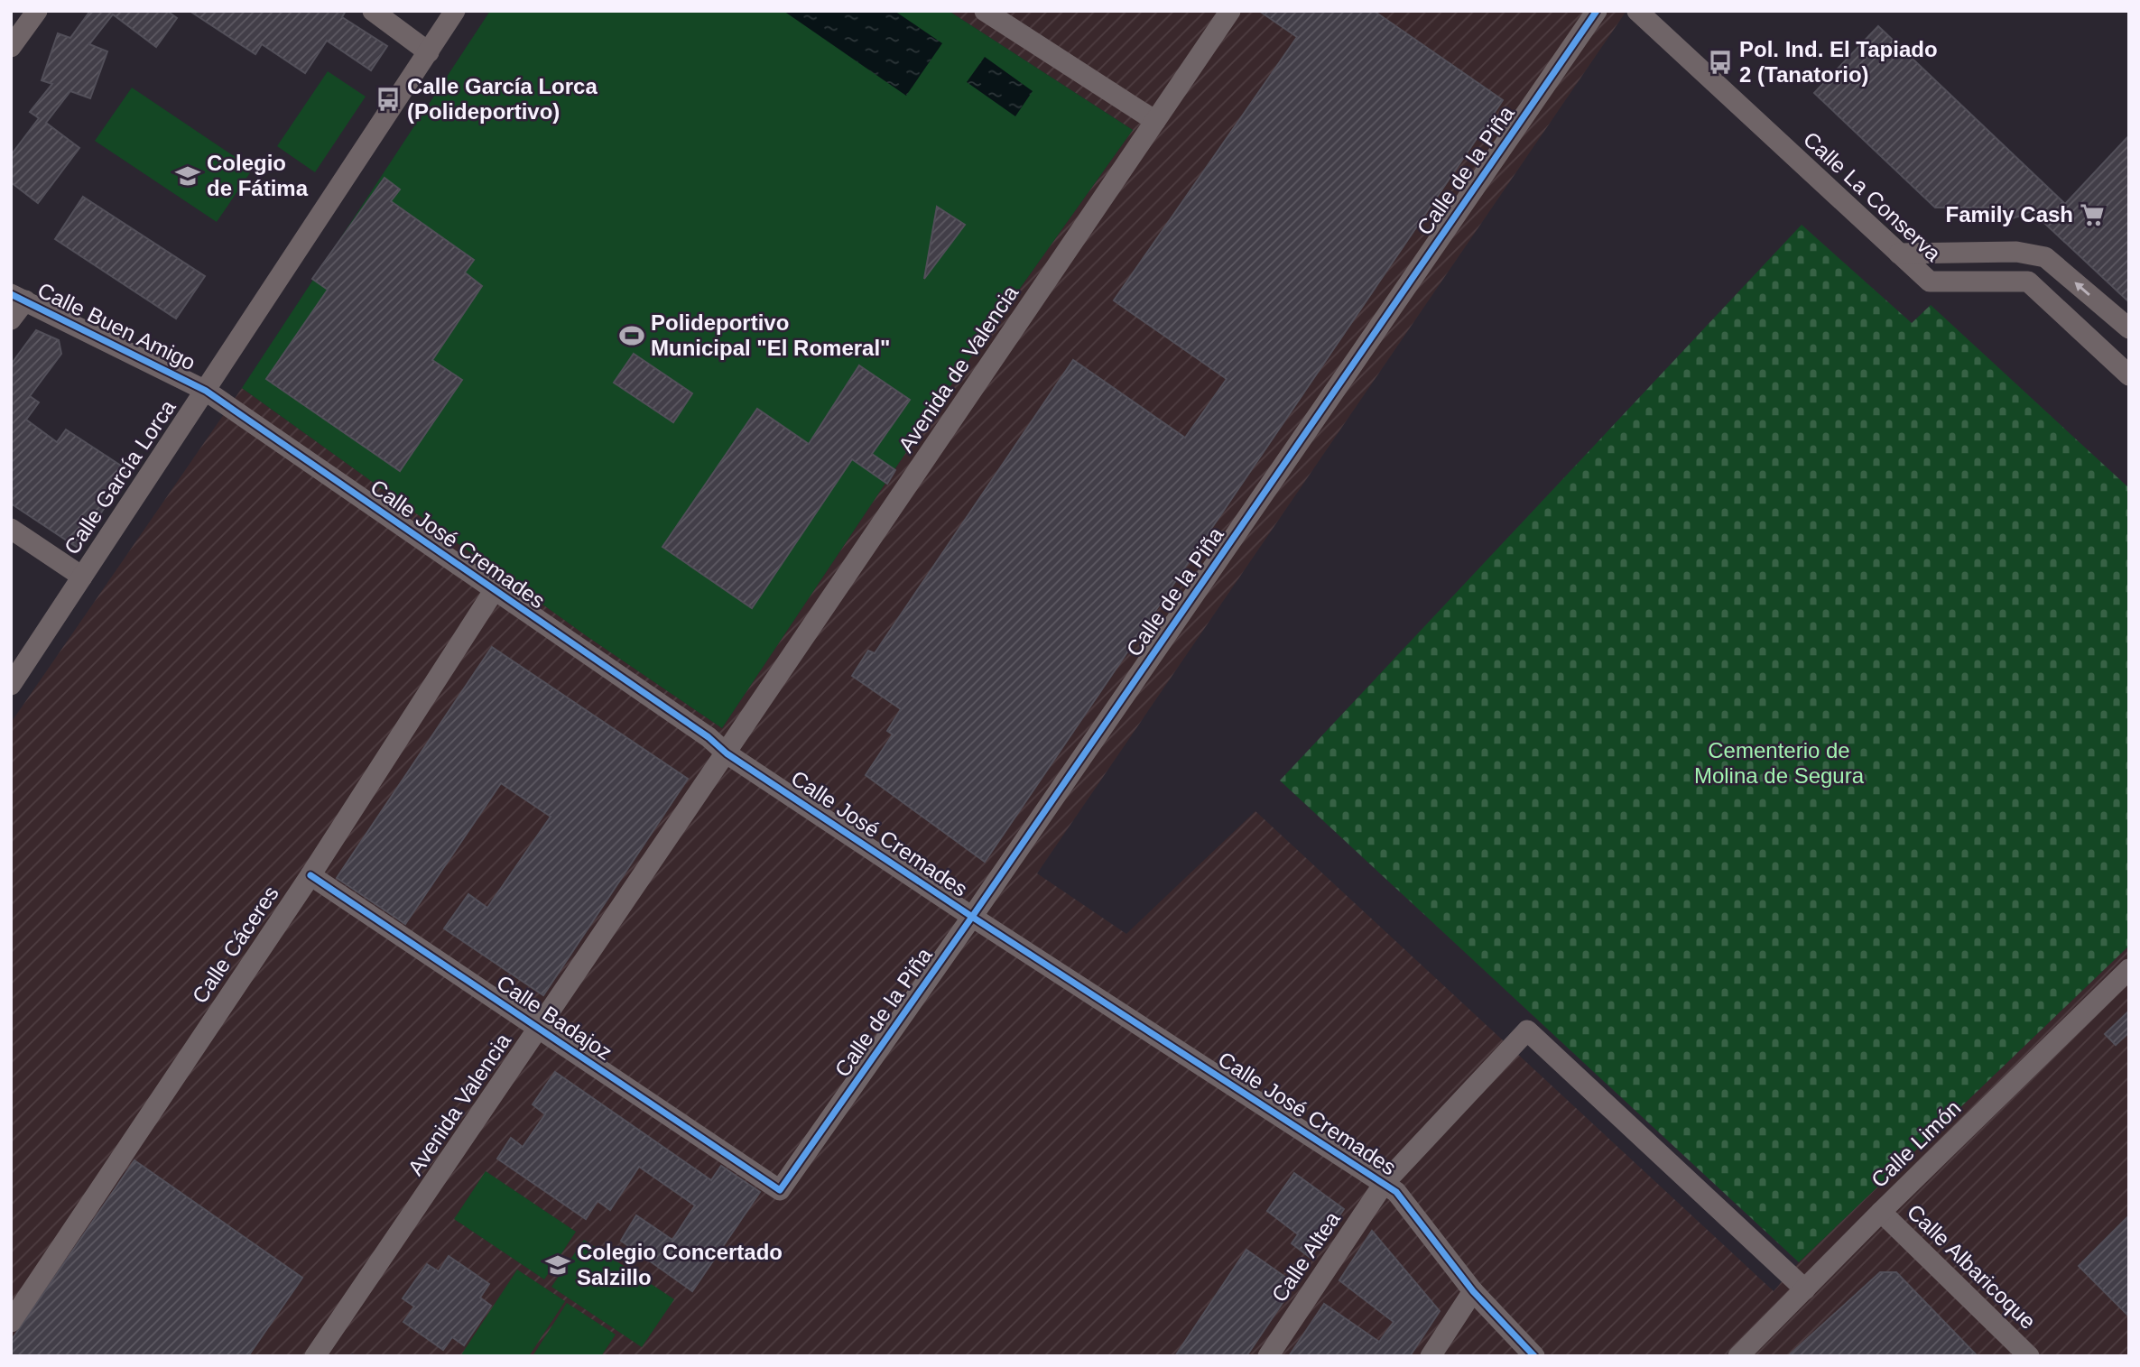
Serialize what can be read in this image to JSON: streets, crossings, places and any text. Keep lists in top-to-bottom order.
{
  "streets": {
    "street": [
      "Calle de la Piña",
      "Calle La Conserva",
      "Calle Buen Amigo",
      "Avenida de Valencia",
      "Calle García Lorca",
      "Calle José Cremades",
      "Calle Cáceres",
      "Calle Badajoz",
      "Avenida Valencia",
      "Calle Limón",
      "Calle Altea",
      "Calle Albaricoque"
    ]
  },
  "crossings": [
    ["Calle de la Piña", "Calle José Cremades"],
    ["Calle de la Piña", "Calle Badajoz"],
    ["Calle Buen Amigo", "Calle García Lorca"],
    ["Calle Buen Amigo", "Calle José Cremades"],
    ["Avenida de Valencia", "Calle José Cremades"],
    ["Avenida de Valencia", "Avenida Valencia"],
    ["Calle García Lorca", "Calle José Cremades"],
    ["Calle José Cremades", "Calle Cáceres"],
    ["Calle José Cremades", "Avenida Valencia"],
    ["Calle José Cremades", "Calle Altea"],
    ["Calle Cáceres", "Calle Badajoz"],
    ["Calle Badajoz", "Avenida Valencia"],
    ["Calle Limón", "Calle Altea"],
    ["Calle Limón", "Calle Albaricoque"]
  ],
  "parks": ["Cementerio de Molina de Segura"],
  "places": {
    "bus stop": ["Pol. Ind. El Tapiado 2 (Tanatorio)", "Calle García Lorca (Polideportivo)"],
    "school or university": ["Colegio de Fátima", "Colegio Concertado Salzillo"],
    "supermarket": ["Family Cash"],
    "sports": ["Polideportivo Municipal \"El Romeral\""]
  }
}
